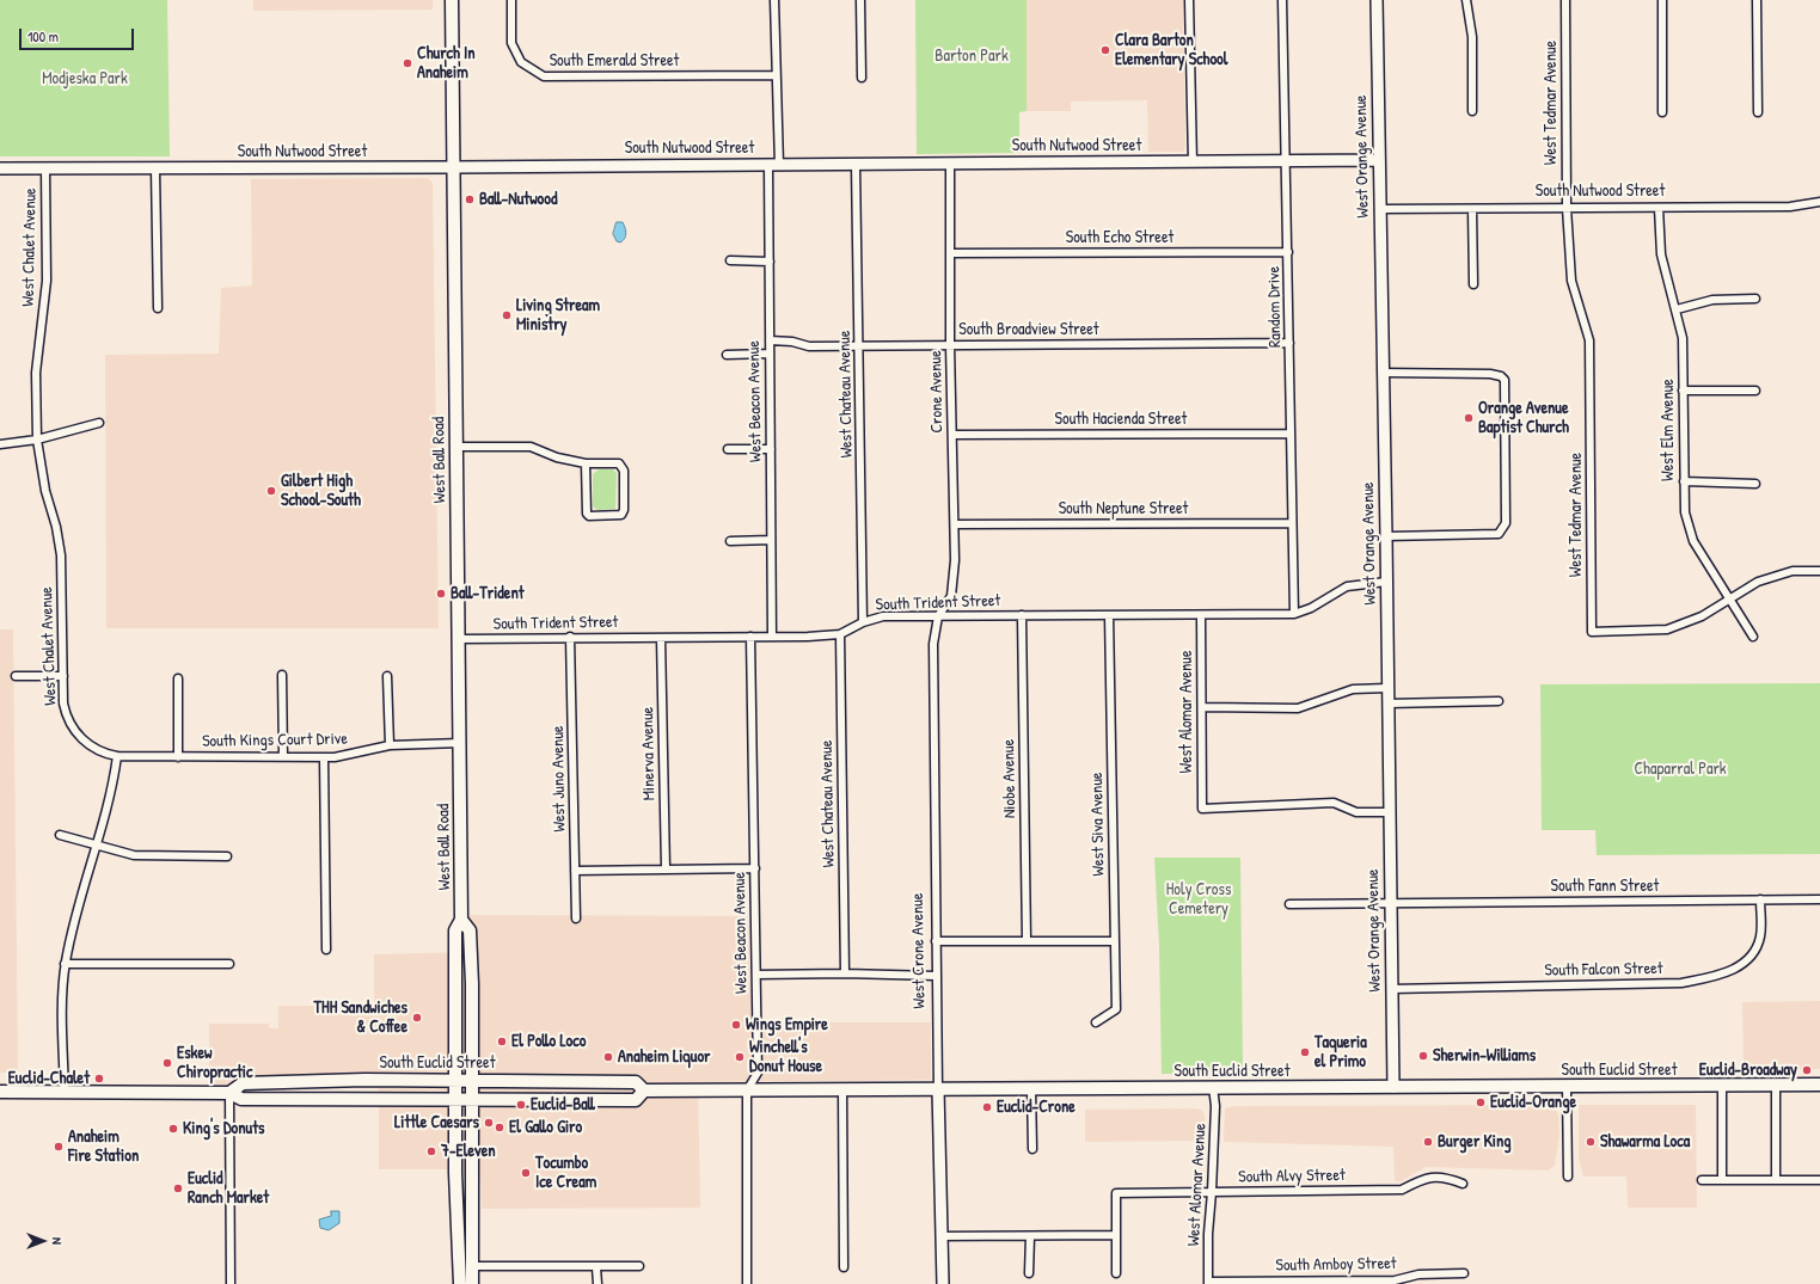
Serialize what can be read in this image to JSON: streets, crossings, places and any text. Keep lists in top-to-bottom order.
{
  "streets": {
    "main road": ["West Ball Road", "South Euclid Street"],
    "street": [
      "South Emerald Street",
      "West Tedmar Avenue",
      "South Nutwood Street",
      "West Orange Avenue",
      "South Echo Street",
      "West Chalet Avenue",
      "Random Drive",
      "South Broadview Street",
      "Crone Avenue",
      "West Chateau Avenue",
      "West Beacon Avenue",
      "South Hacienda Street",
      "West Elm Avenue",
      "South Neptune Street",
      "South Trident Street",
      "West Alomar Avenue",
      "South Kings Court Drive",
      "Minerva Avenue",
      "West Juno Avenue",
      "Niobe Avenue",
      "West Siva Avenue",
      "South Fann Street",
      "West Crone Avenue",
      "South Falcon Street",
      "South Alvy Street",
      "South Amboy Street"
    ]
  },
  "crossings": [
    ["South Emerald Street", "West Beacon Avenue"],
    ["West Tedmar Avenue", "South Nutwood Street"],
    ["West Tedmar Avenue", "West Elm Avenue"],
    ["South Nutwood Street", "West Orange Avenue"],
    ["South Nutwood Street", "West Chalet Avenue"],
    ["South Nutwood Street", "Random Drive"],
    ["South Nutwood Street", "Crone Avenue"],
    ["South Nutwood Street", "West Chateau Avenue"],
    ["South Nutwood Street", "West Beacon Avenue"],
    ["South Nutwood Street", "West Elm Avenue"],
    ["South Nutwood Street", "West Ball Road"],
    ["West Orange Avenue", "South Trident Street"],
    ["West Orange Avenue", "West Alomar Avenue"],
    ["West Orange Avenue", "South Fann Street"],
    ["West Orange Avenue", "South Falcon Street"],
    ["West Orange Avenue", "South Euclid Street"],
    ["South Echo Street", "Random Drive"],
    ["South Echo Street", "Crone Avenue"],
    ["West Chalet Avenue", "South Kings Court Drive"],
    ["Random Drive", "South Broadview Street"],
    ["Random Drive", "South Hacienda Street"],
    ["Random Drive", "South Neptune Street"],
    ["Random Drive", "South Trident Street"],
    ["South Broadview Street", "Crone Avenue"],
    ["South Broadview Street", "West Chateau Avenue"],
    ["South Broadview Street", "West Beacon Avenue"],
    ["Crone Avenue", "South Hacienda Street"],
    ["Crone Avenue", "South Neptune Street"],
    ["Crone Avenue", "South Trident Street"],
    ["Crone Avenue", "West Crone Avenue"],
    ["West Chateau Avenue", "South Trident Street"],
    ["West Beacon Avenue", "South Trident Street"],
    ["West Beacon Avenue", "South Euclid Street"],
    ["West Ball Road", "South Trident Street"],
    ["West Ball Road", "South Kings Court Drive"],
    ["West Ball Road", "South Euclid Street"],
    ["South Trident Street", "West Alomar Avenue"],
    ["South Trident Street", "Minerva Avenue"],
    ["South Trident Street", "West Juno Avenue"],
    ["South Trident Street", "Niobe Avenue"],
    ["South Trident Street", "West Siva Avenue"],
    ["South Trident Street", "West Crone Avenue"],
    ["West Alomar Avenue", "South Euclid Street"],
    ["West Alomar Avenue", "South Alvy Street"],
    ["West Alomar Avenue", "South Amboy Street"],
    ["South Fann Street", "South Falcon Street"],
    ["West Crone Avenue", "South Euclid Street"]
  ],
  "parks": [
    "Barton Park",
    "Modjeska Park",
    "Chaparral Park",
    "Holy Cross Cemetery"
  ],
  "places": [
    "Clara Barton Elementary School",
    "Church In Anaheim",
    "Ball-Nutwood",
    "Living Stream Ministry",
    "Orange Avenue Baptist Church",
    "Gilbert High School-South",
    "Ball-Trident",
    "THH Sandwiches & Coffee",
    "Wings Empire",
    "El Pollo Loco",
    "Taqueria el Primo",
    "Sherwin-Williams",
    "Anaheim Liquor",
    "Winchell's Donut House",
    "Eskew Chiropractic",
    "Euclid-Broadway",
    "Euclid-Chalet",
    "Euclid-Orange",
    "Euclid-Ball",
    "Euclid-Crone",
    "Little Caesars",
    "El Gallo Giro",
    "King's Donuts",
    "Burger King",
    "Shawarma Loca",
    "Anaheim Fire Station",
    "7-Eleven",
    "Tocumbo Ice Cream",
    "Euclid Ranch Market"
  ],
  "scale_bar": "100 m",
  "north": "right"
}
